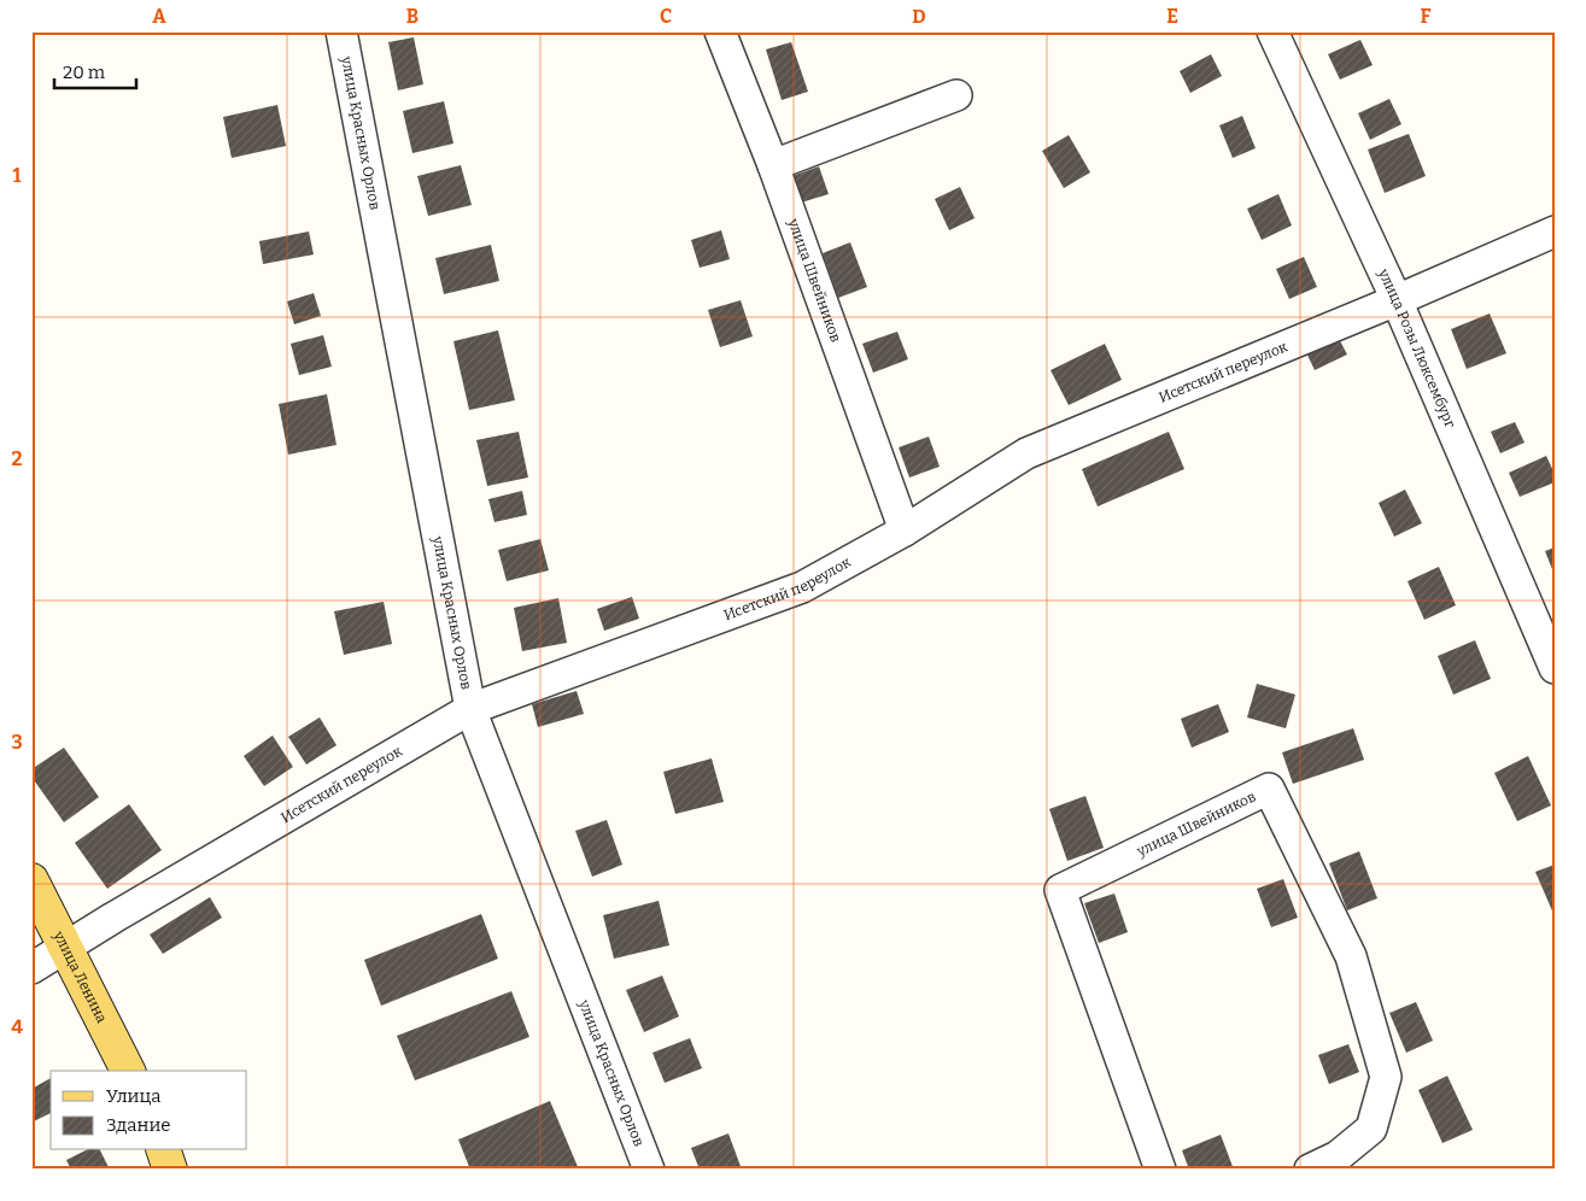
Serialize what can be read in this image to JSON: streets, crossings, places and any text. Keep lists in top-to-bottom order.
{
  "streets": {
    "main road": ["улица Ленина"],
    "street": [
      "улица Красных Орлов",
      "улица Швейников",
      "улица Розы Люксембург",
      "Исетский переулок"
    ]
  },
  "crossings": [
    ["улица Красных Орлов", "Исетский переулок"],
    ["улица Швейников", "Исетский переулок"],
    ["улица Розы Люксембург", "Исетский переулок"],
    ["Исетский переулок", "улица Ленина"]
  ],
  "legend": ["Улица", "Здание"],
  "scale_bar": "20 m",
  "grid": {
    "columns": [
      "A",
      "B",
      "C",
      "D",
      "E",
      "F"
    ],
    "rows": [
      "1",
      "2",
      "3",
      "4"
    ]
  }
}
